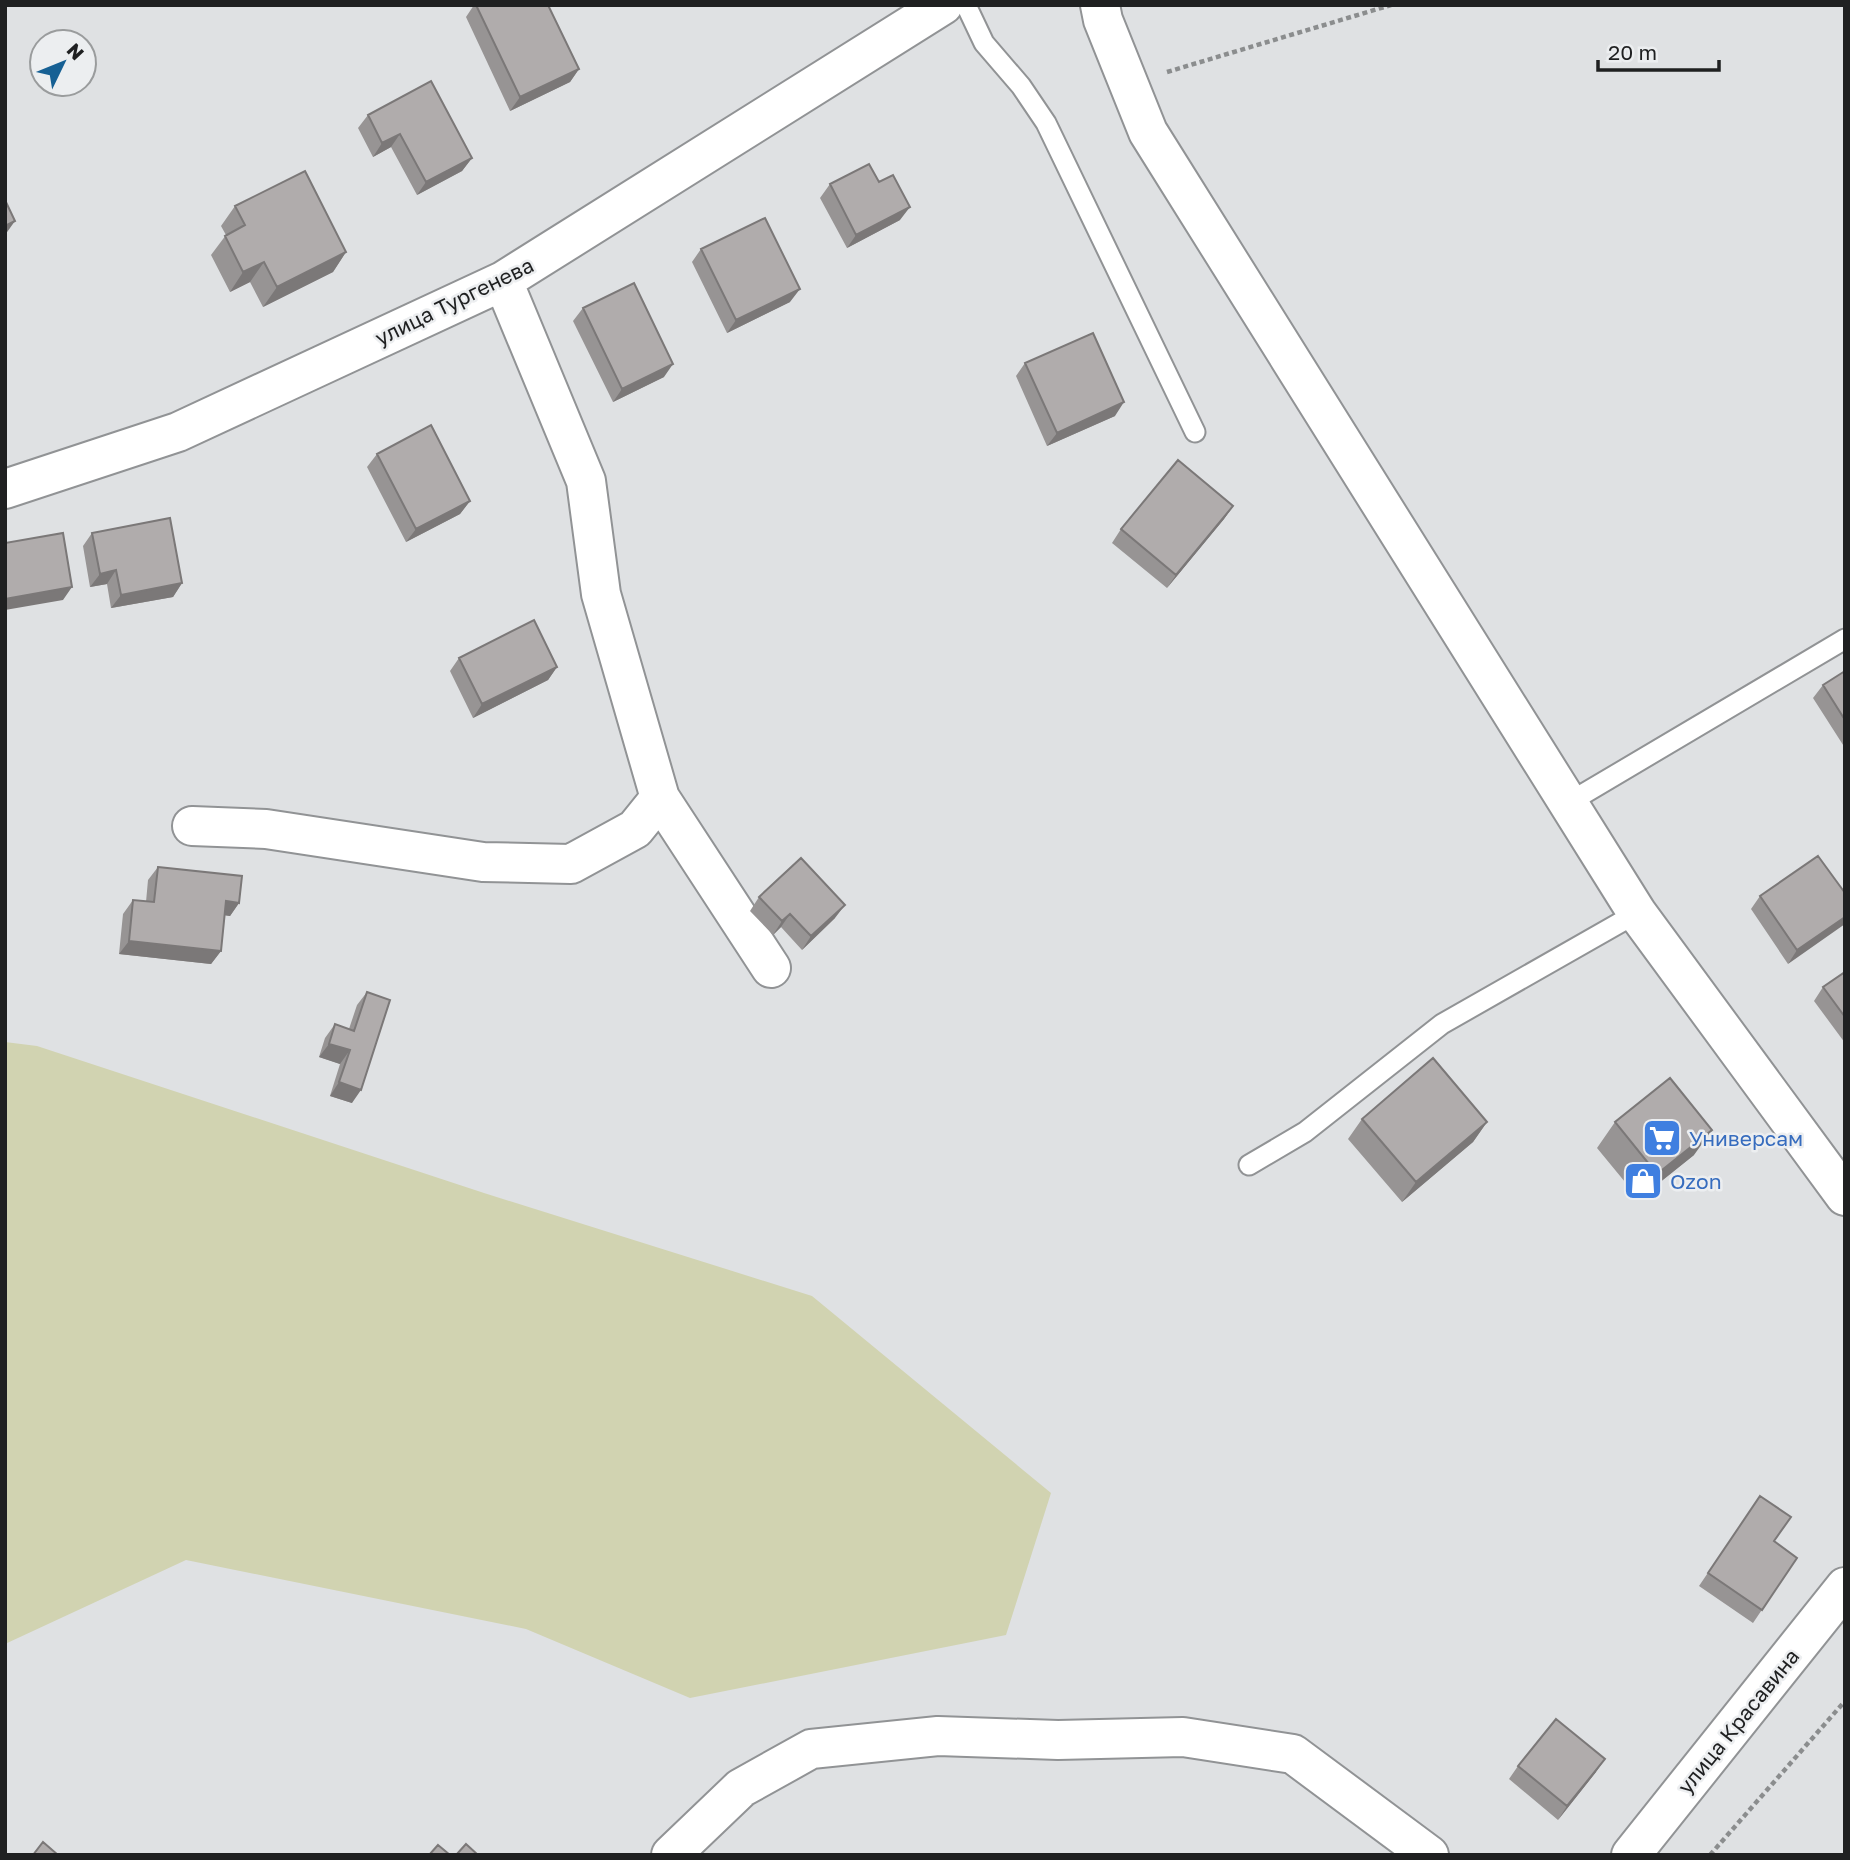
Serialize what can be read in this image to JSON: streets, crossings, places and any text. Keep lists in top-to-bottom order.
{
  "streets": {
    "street": ["улица Тургенева", "улица Красавина"]
  },
  "places": {
    "supermarket": ["Универсам"],
    "shop": ["Ozon"]
  },
  "scale_bar": "20 m",
  "north": "top right"
}
